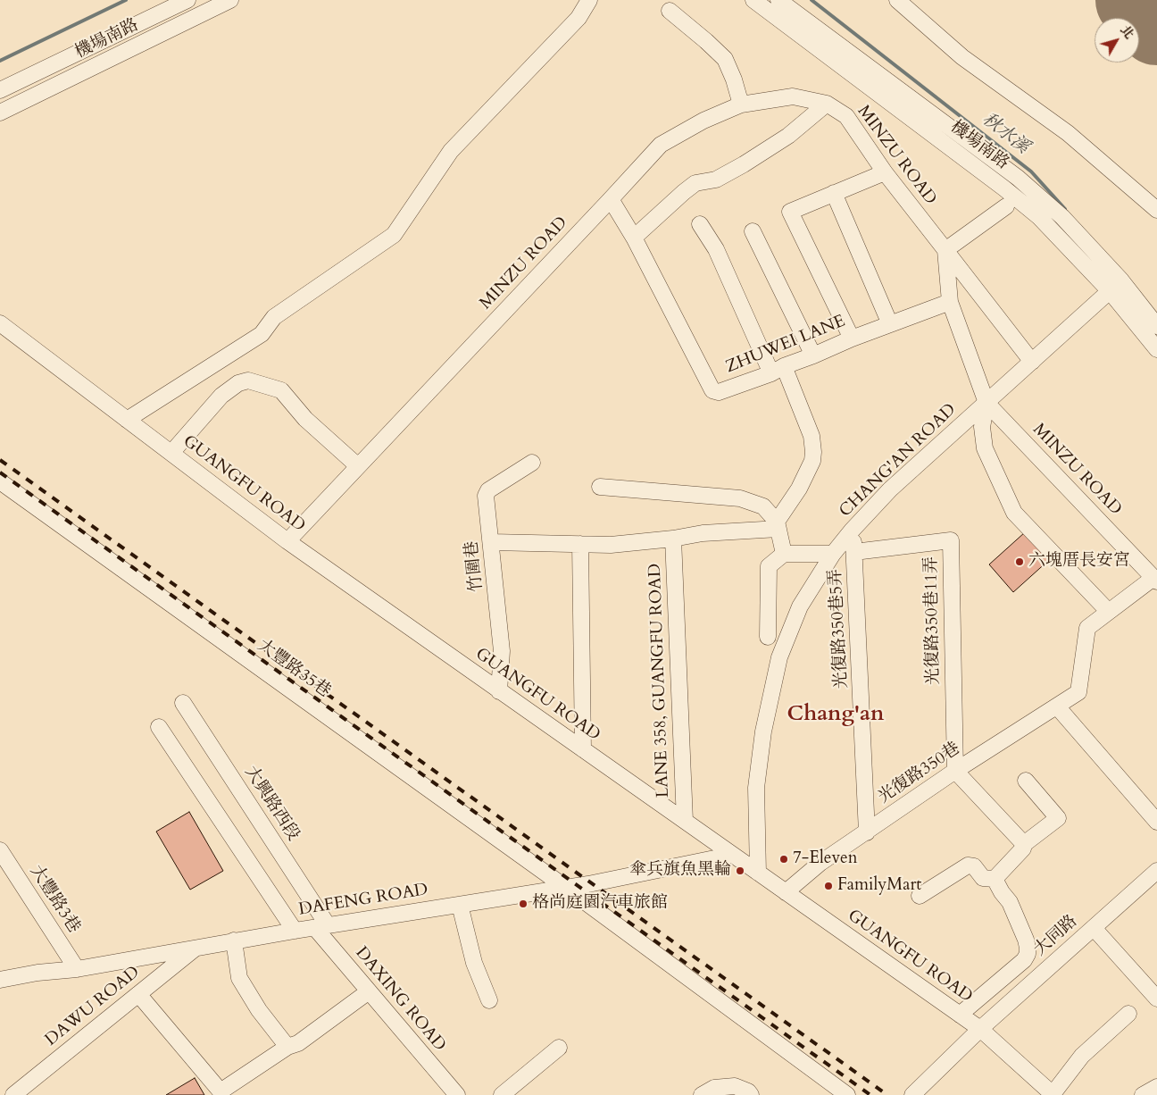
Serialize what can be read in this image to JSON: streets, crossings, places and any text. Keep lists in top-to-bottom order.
{
  "streets": {
    "street": [
      "機場南路",
      "MINZU ROAD",
      "ZHUWEI LANE",
      "CHANG'AN ROAD",
      "GUANGFU ROAD",
      "竹圍巷",
      "光復路350巷11弄",
      "光復路350巷5弄",
      "大豐路35巷",
      "LANE 358, GUANGFU ROAD",
      "光復路350巷",
      "大興路西段",
      "大豐路3巷",
      "DAFENG ROAD",
      "大同路",
      "DAXING ROAD",
      "DAWU ROAD"
    ]
  },
  "crossings": [
    ["機場南路", "CHANG'AN ROAD"],
    ["MINZU ROAD", "ZHUWEI LANE"],
    ["MINZU ROAD", "CHANG'AN ROAD"],
    ["MINZU ROAD", "GUANGFU ROAD"],
    ["CHANG'AN ROAD", "GUANGFU ROAD"],
    ["CHANG'AN ROAD", "光復路350巷5弄"],
    ["GUANGFU ROAD", "竹圍巷"],
    ["GUANGFU ROAD", "LANE 358, GUANGFU ROAD"],
    ["GUANGFU ROAD", "光復路350巷"],
    ["GUANGFU ROAD", "DAFENG ROAD"],
    ["GUANGFU ROAD", "大同路"],
    ["光復路350巷11弄", "光復路350巷5弄"],
    ["光復路350巷11弄", "光復路350巷"],
    ["光復路350巷5弄", "光復路350巷"],
    ["大豐路35巷", "DAFENG ROAD"],
    ["大興路西段", "DAFENG ROAD"],
    ["大興路西段", "DAXING ROAD"],
    ["大豐路3巷", "DAFENG ROAD"],
    ["DAFENG ROAD", "DAXING ROAD"],
    ["DAFENG ROAD", "DAWU ROAD"]
  ],
  "districts": ["Chang'an"],
  "water": ["秋水溪"],
  "places": [
    "六塊厝長安宮",
    "7-Eleven",
    "傘兵旗魚黑輪",
    "FamilyMart",
    "格尚庭園汽車旅館"
  ],
  "north": "top right"
}
